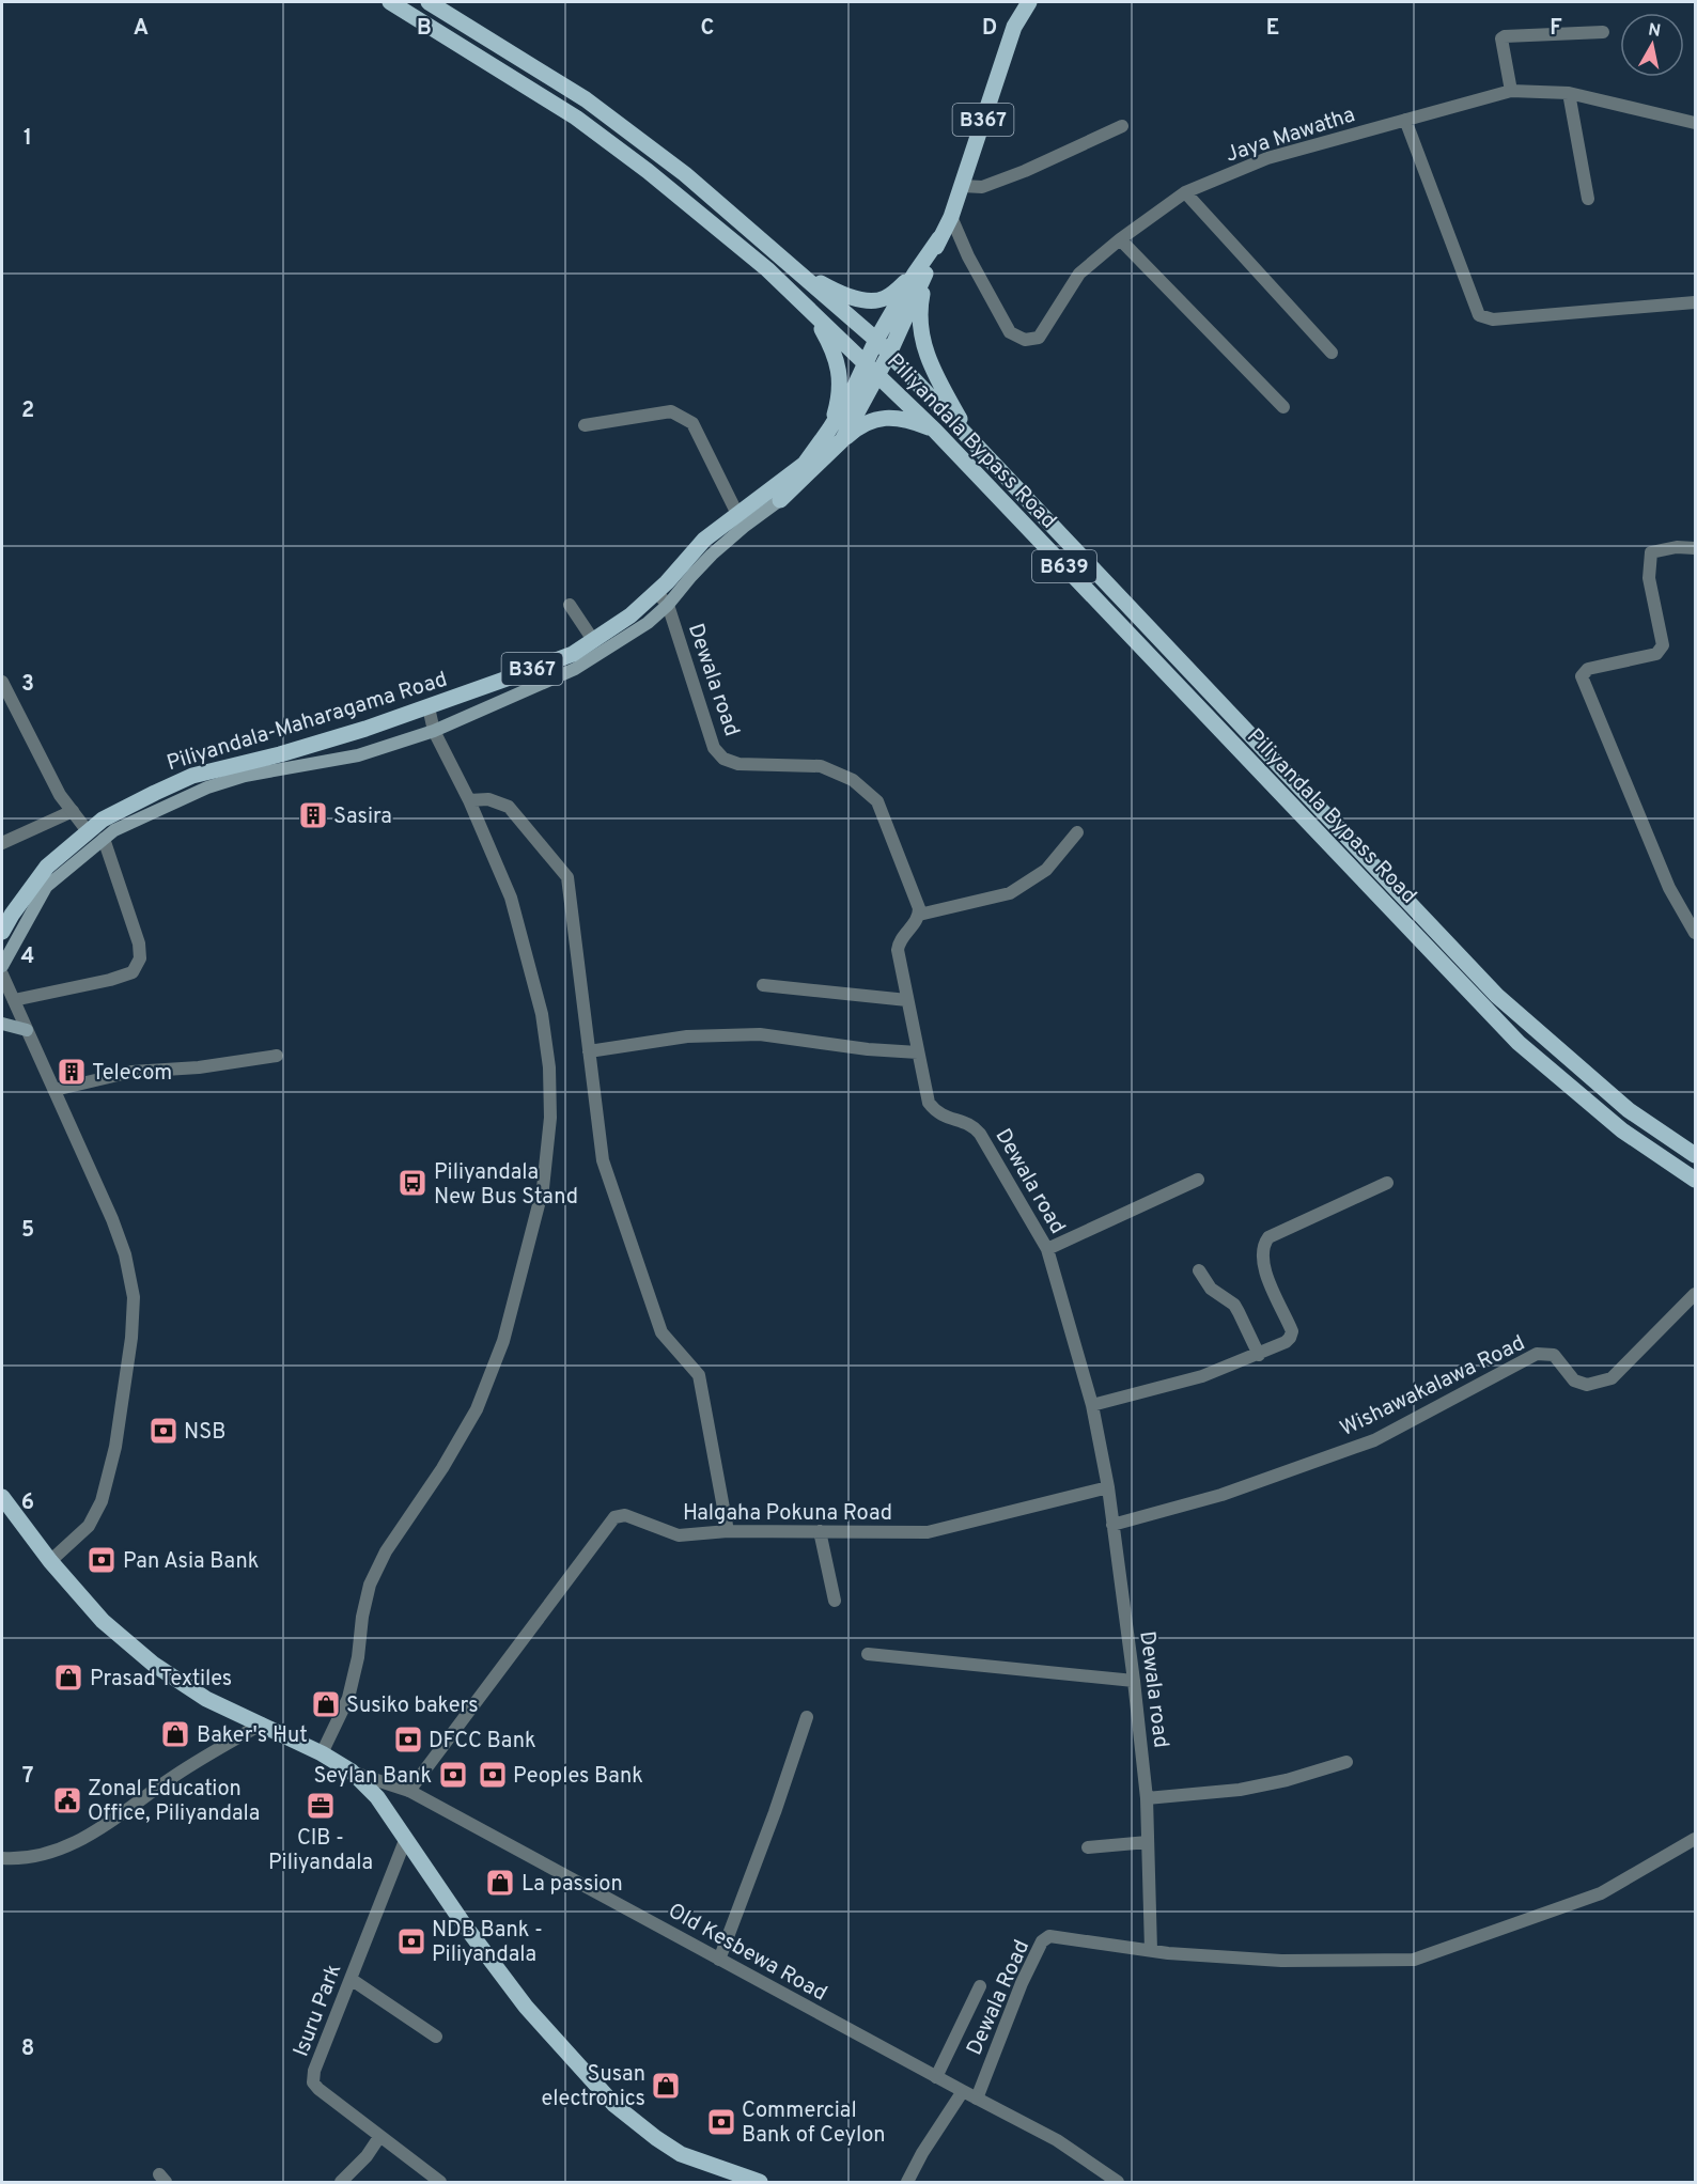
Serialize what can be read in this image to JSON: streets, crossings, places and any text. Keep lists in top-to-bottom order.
{
  "streets": {
    "main road": [
      "B367",
      "Piliyandala Bypass Road",
      "B639",
      "Piliyandala-Maharagama Road"
    ],
    "street": [
      "Jaya Mawatha",
      "Dewala road",
      "Wishawakalawa Road",
      "Halgaha Pokuna Road",
      "Old Kesbewa Road",
      "Dewala Road",
      "Isuru Park"
    ]
  },
  "crossings": [
    ["Jaya Mawatha", "Piliyandala-Maharagama Road"],
    ["Piliyandala Bypass Road", "Piliyandala-Maharagama Road"],
    ["Dewala road", "Piliyandala-Maharagama Road"],
    ["Dewala road", "Wishawakalawa Road"],
    ["Dewala road", "Halgaha Pokuna Road"],
    ["Dewala road", "Dewala Road"],
    ["Halgaha Pokuna Road", "Old Kesbewa Road"],
    ["Old Kesbewa Road", "Dewala Road"]
  ],
  "places": {
    "building": ["Sasira", "Telecom"],
    "bus stop": ["Piliyandala New Bus Stand"],
    "bank": [
      "NSB",
      "Pan Asia Bank",
      "DFCC Bank",
      "Seylan Bank",
      "Peoples Bank",
      "NDB Bank - Piliyandala",
      "Commercial Bank of Ceylon"
    ],
    "shop": [
      "Prasad Textiles",
      "Susiko bakers",
      "Baker's Hut",
      "La passion",
      "Susan electronics"
    ],
    "public building": ["Zonal Education Office, Piliyandala"],
    "office": ["CIB - Piliyandala"]
  },
  "north": "top",
  "grid": {
    "columns": [
      "A",
      "B",
      "C",
      "D",
      "E",
      "F"
    ],
    "rows": [
      "1",
      "2",
      "3",
      "4",
      "5",
      "6",
      "7",
      "8"
    ]
  }
}
